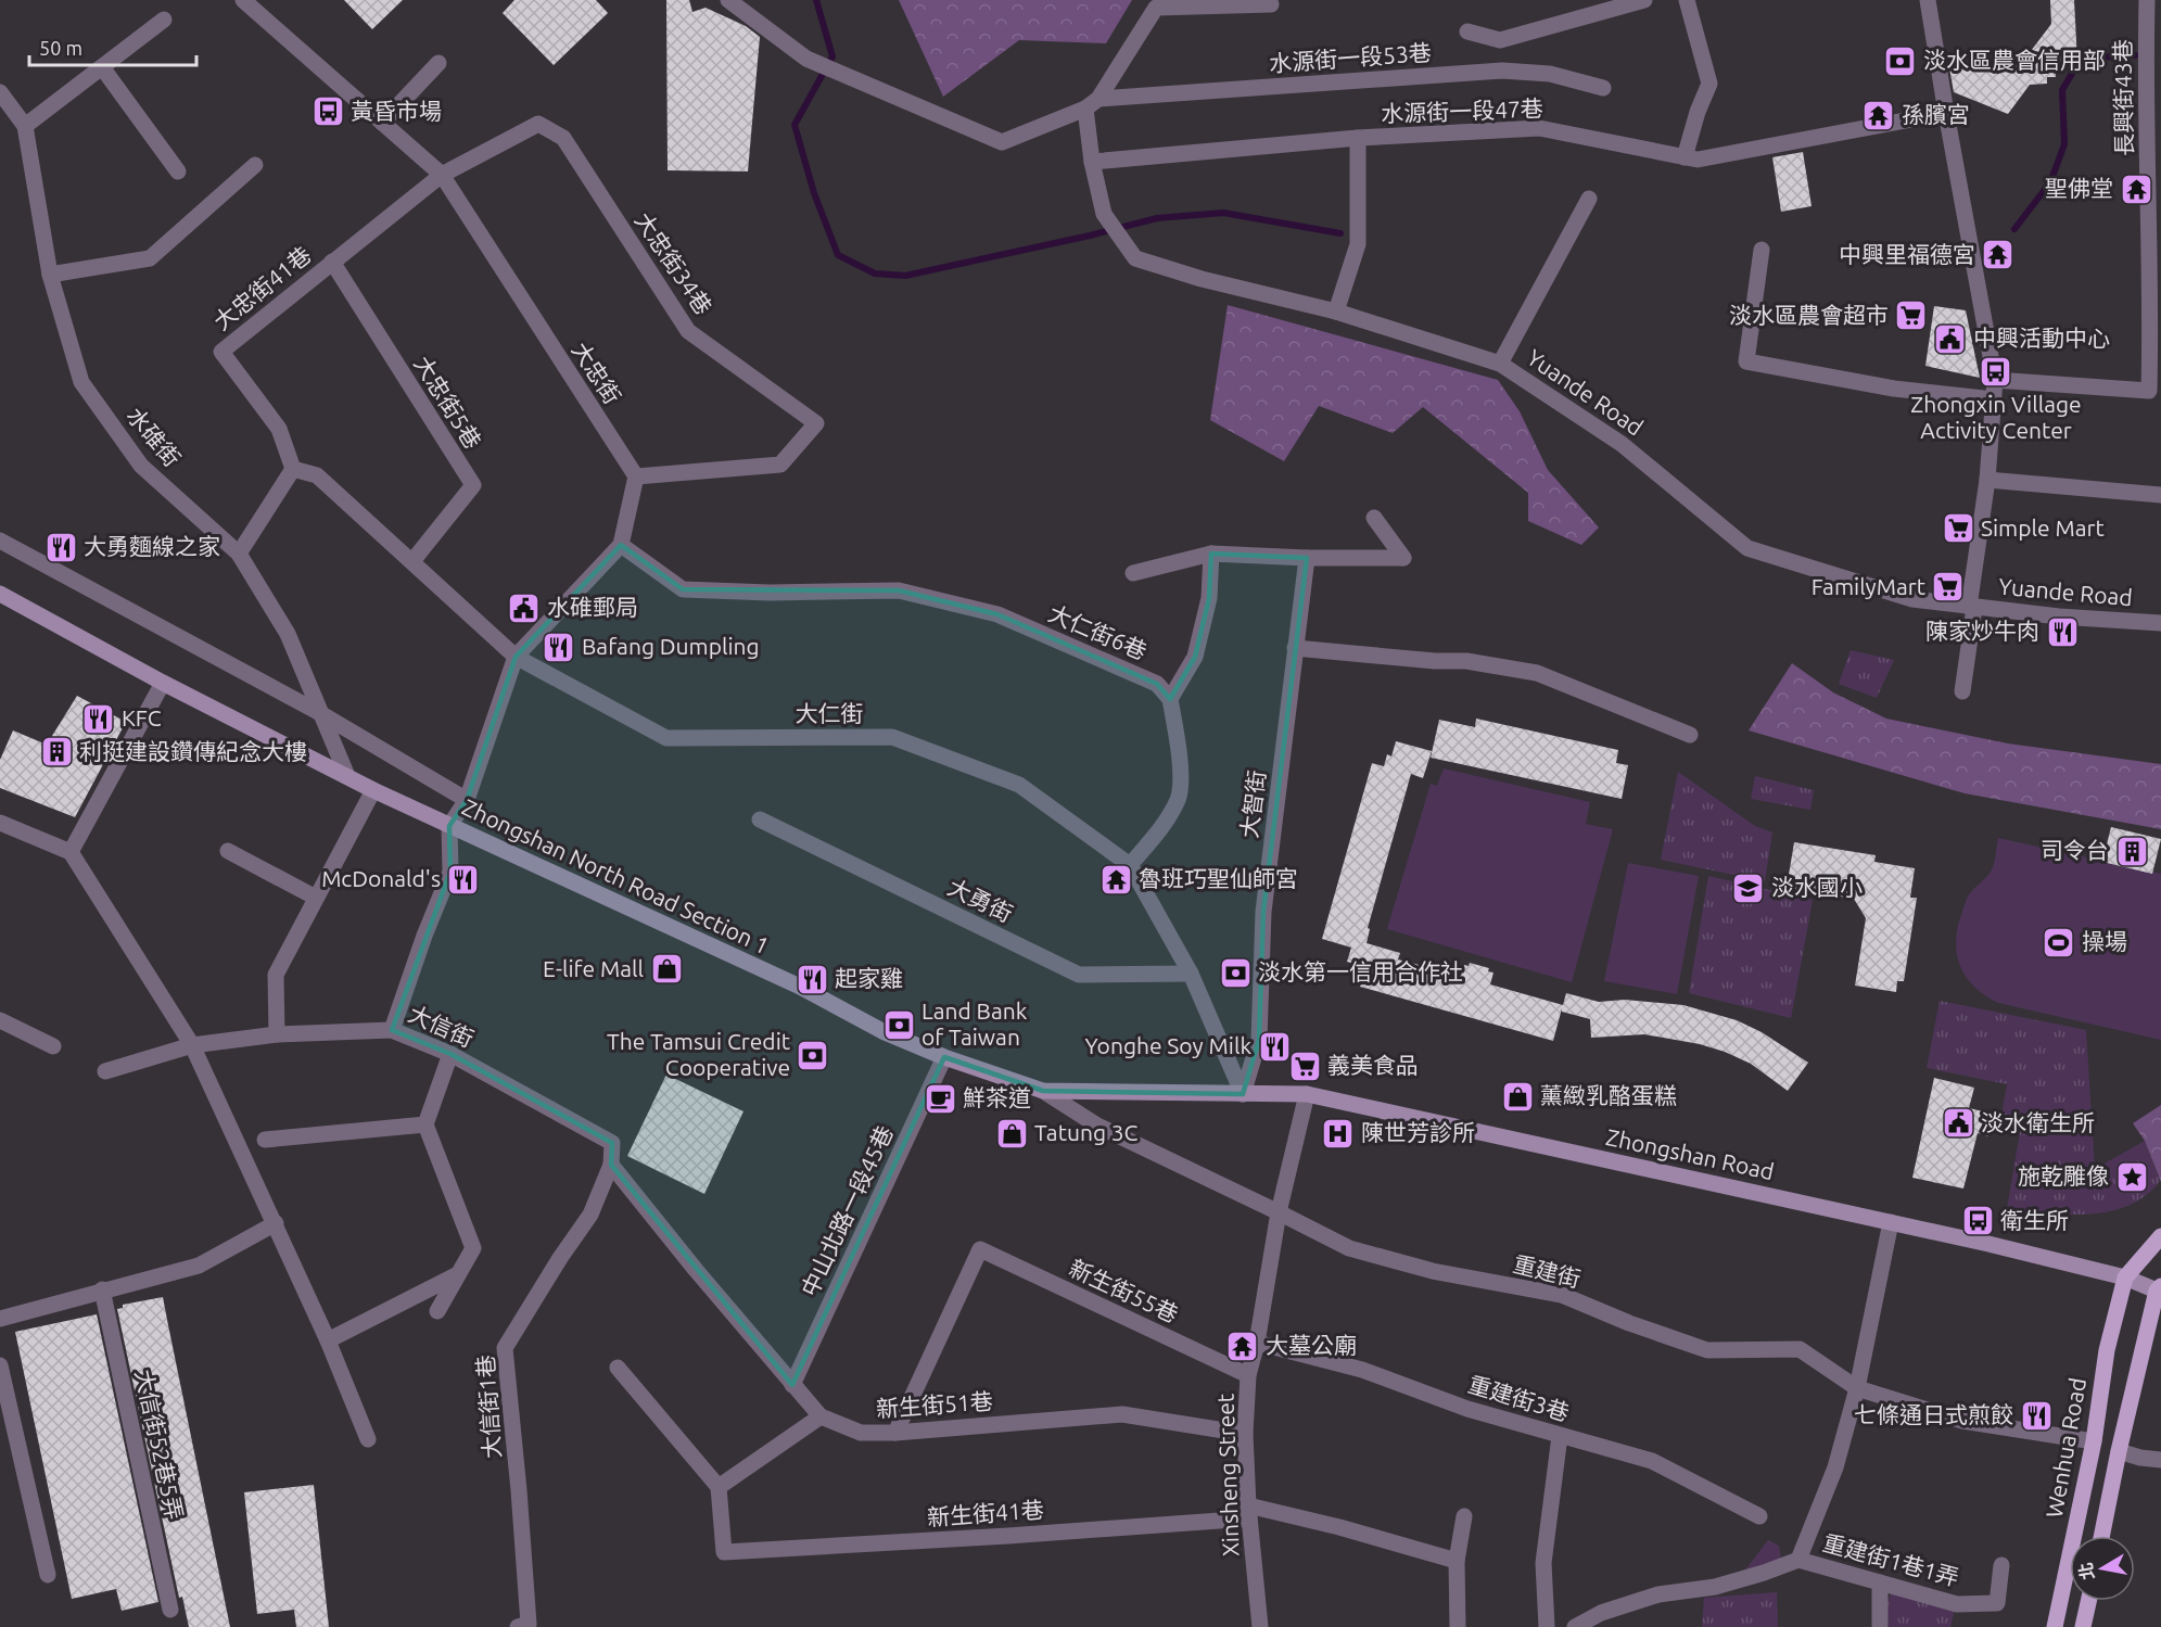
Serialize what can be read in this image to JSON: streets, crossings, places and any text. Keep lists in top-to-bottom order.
{
  "streets": {
    "main road": ["Zhongshan North Road Section 1", "Zhongshan Road", "Wenhua Road"],
    "street": [
      "水源街一段53巷",
      "長興街43巷",
      "水源街一段47巷",
      "大忠街34巷",
      "大忠街41巷",
      "大忠街",
      "Yuande Road",
      "大忠街5巷",
      "水碓街",
      "大仁街6巷",
      "大仁街",
      "大智街",
      "大勇街",
      "大信街",
      "中山北路一段45巷",
      "重建街",
      "新生街55巷",
      "重建街3巷",
      "新生街51巷",
      "大信街1巷",
      "大信街52巷5弄",
      "Xinsheng Street",
      "新生街41巷",
      "重建街1巷1弄"
    ]
  },
  "crossings": [
    ["水源街一段53巷", "Yuande Road"],
    ["水源街一段47巷", "Yuande Road"],
    ["大忠街34巷", "大忠街41巷"],
    ["大忠街34巷", "大忠街"],
    ["大忠街41巷", "大忠街"],
    ["大忠街41巷", "大忠街5巷"],
    ["水碓街", "Zhongshan North Road Section 1"],
    ["大仁街", "大智街"],
    ["大仁街", "Zhongshan North Road Section 1"],
    ["大仁街", "大勇街"],
    ["大仁街", "Zhongshan Road"],
    ["大智街", "Zhongshan North Road Section 1"],
    ["大智街", "Zhongshan Road"],
    ["Zhongshan North Road Section 1", "Zhongshan Road"],
    ["Zhongshan North Road Section 1", "中山北路一段45巷"],
    ["Zhongshan North Road Section 1", "重建街"],
    ["大信街", "新生街51巷"],
    ["大信街", "大信街1巷"],
    ["Zhongshan Road", "Wenhua Road"],
    ["Zhongshan Road", "Xinsheng Street"],
    ["Zhongshan Road", "重建街1巷1弄"],
    ["中山北路一段45巷", "新生街51巷"],
    ["重建街", "Wenhua Road"],
    ["重建街", "Xinsheng Street"],
    ["重建街", "重建街1巷1弄"],
    ["新生街55巷", "新生街51巷"],
    ["新生街55巷", "Xinsheng Street"],
    ["重建街3巷", "Xinsheng Street"],
    ["新生街51巷", "大信街1巷"],
    ["新生街51巷", "Xinsheng Street"],
    ["Xinsheng Street", "新生街41巷"]
  ],
  "places": {
    "bank": [
      "淡水區農會信用部",
      "淡水第一信用合作社",
      "Land Bank of Taiwan",
      "The Tamsui Credit Cooperative"
    ],
    "bus stop": ["黃昏市場", "Zhongxin Village Activity Center", "衛生所"],
    "temple": [
      "孫臏宮",
      "聖佛堂",
      "中興里福德宮",
      "魯班巧聖仙師宮",
      "大墓公廟"
    ],
    "supermarket": [
      "淡水區農會超市",
      "Simple Mart",
      "FamilyMart",
      "義美食品"
    ],
    "public building": ["中興活動中心", "水碓郵局", "淡水衛生所"],
    "restaurant": [
      "大勇麵線之家",
      "陳家炒牛肉",
      "Bafang Dumpling",
      "KFC",
      "McDonald's",
      "起家雞",
      "Yonghe Soy Milk",
      "七條通日式煎餃"
    ],
    "building": ["利挺建設鑽傳紀念大樓", "司令台"],
    "school or university": ["淡水國小"],
    "sports": ["操場"],
    "shop": ["E-life Mall", "薰緻乳酪蛋糕", "Tatung 3C"],
    "cafe": ["鮮茶道"],
    "hospital": ["陳世芳診所"],
    "place": ["施乾雕像"]
  },
  "scale_bar": "50 m",
  "north": "left"
}
